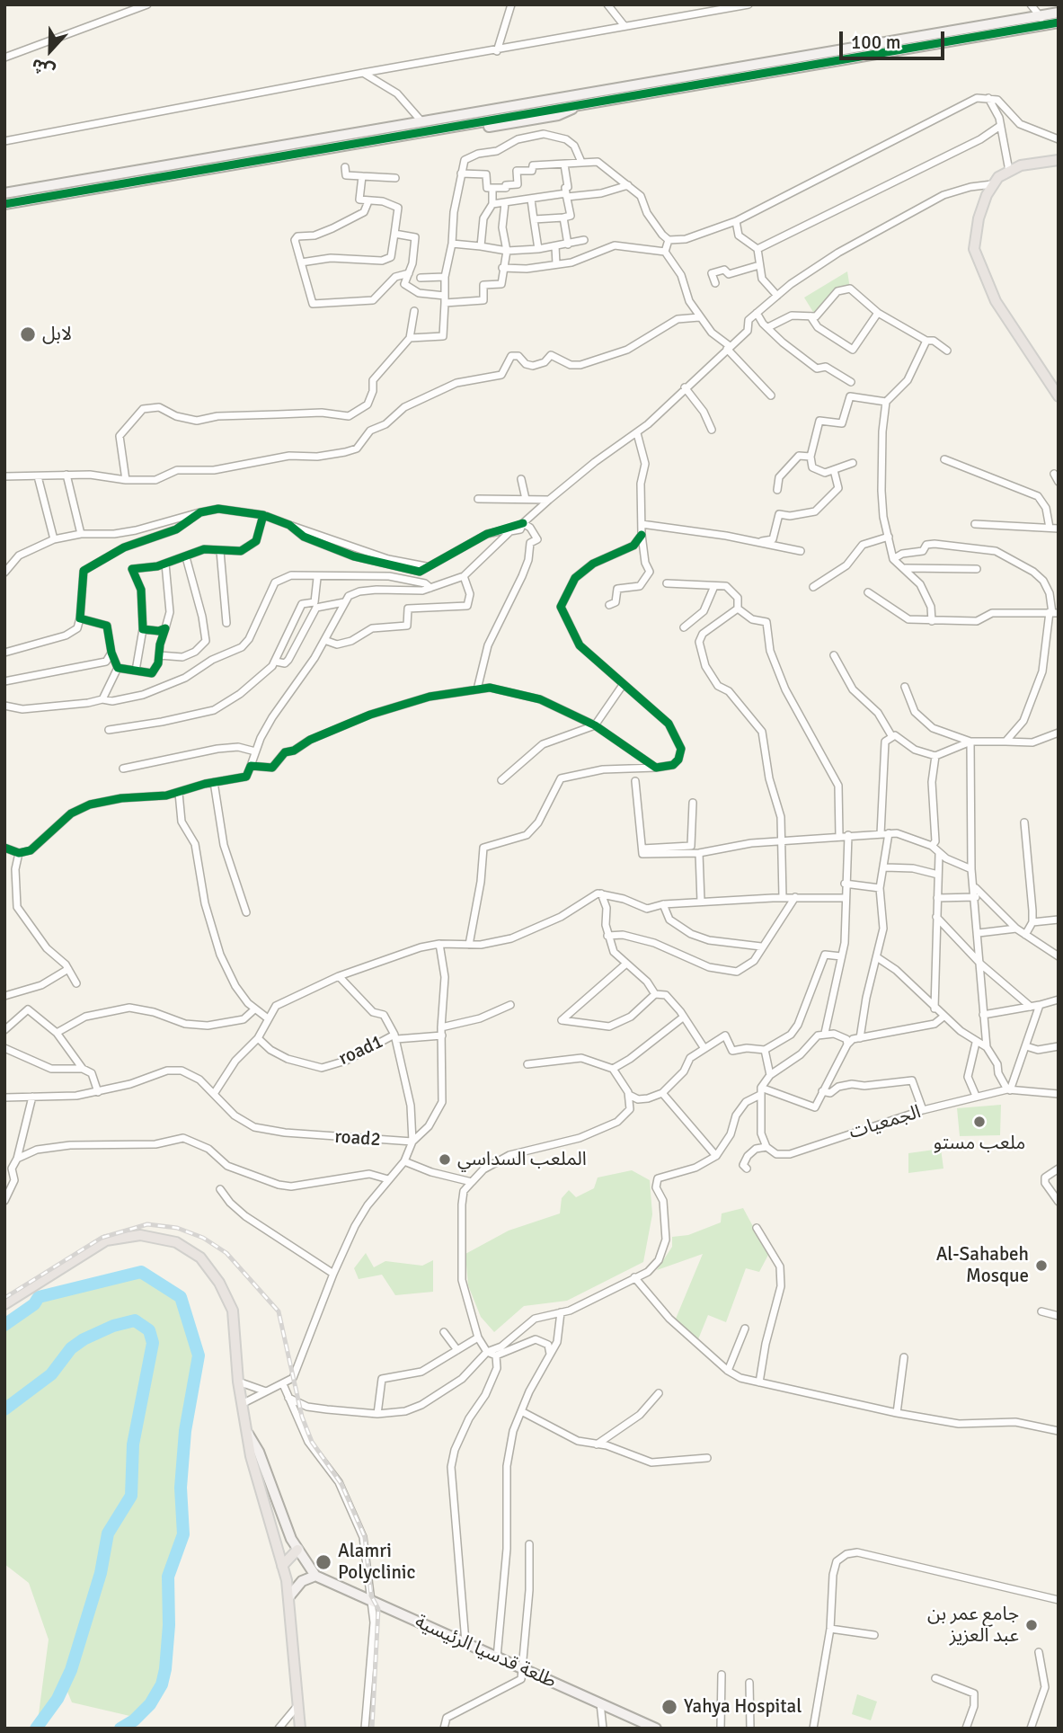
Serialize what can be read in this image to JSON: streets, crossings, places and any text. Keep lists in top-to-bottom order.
{
  "streets": {
    "street": [
      "road1",
      "الجمعيات",
      "road2",
      "طلعة قدسيا الرئيسية"
    ]
  },
  "places": [
    "لابل",
    "ملعب مستو",
    "الملعب السداسي",
    "Al-Sahabeh Mosque",
    "Alamri Polyclinic",
    "جامع عمر بن عبد العزيز",
    "Yahya Hospital"
  ],
  "scale_bar": "100 m",
  "north": "bottom"
}
